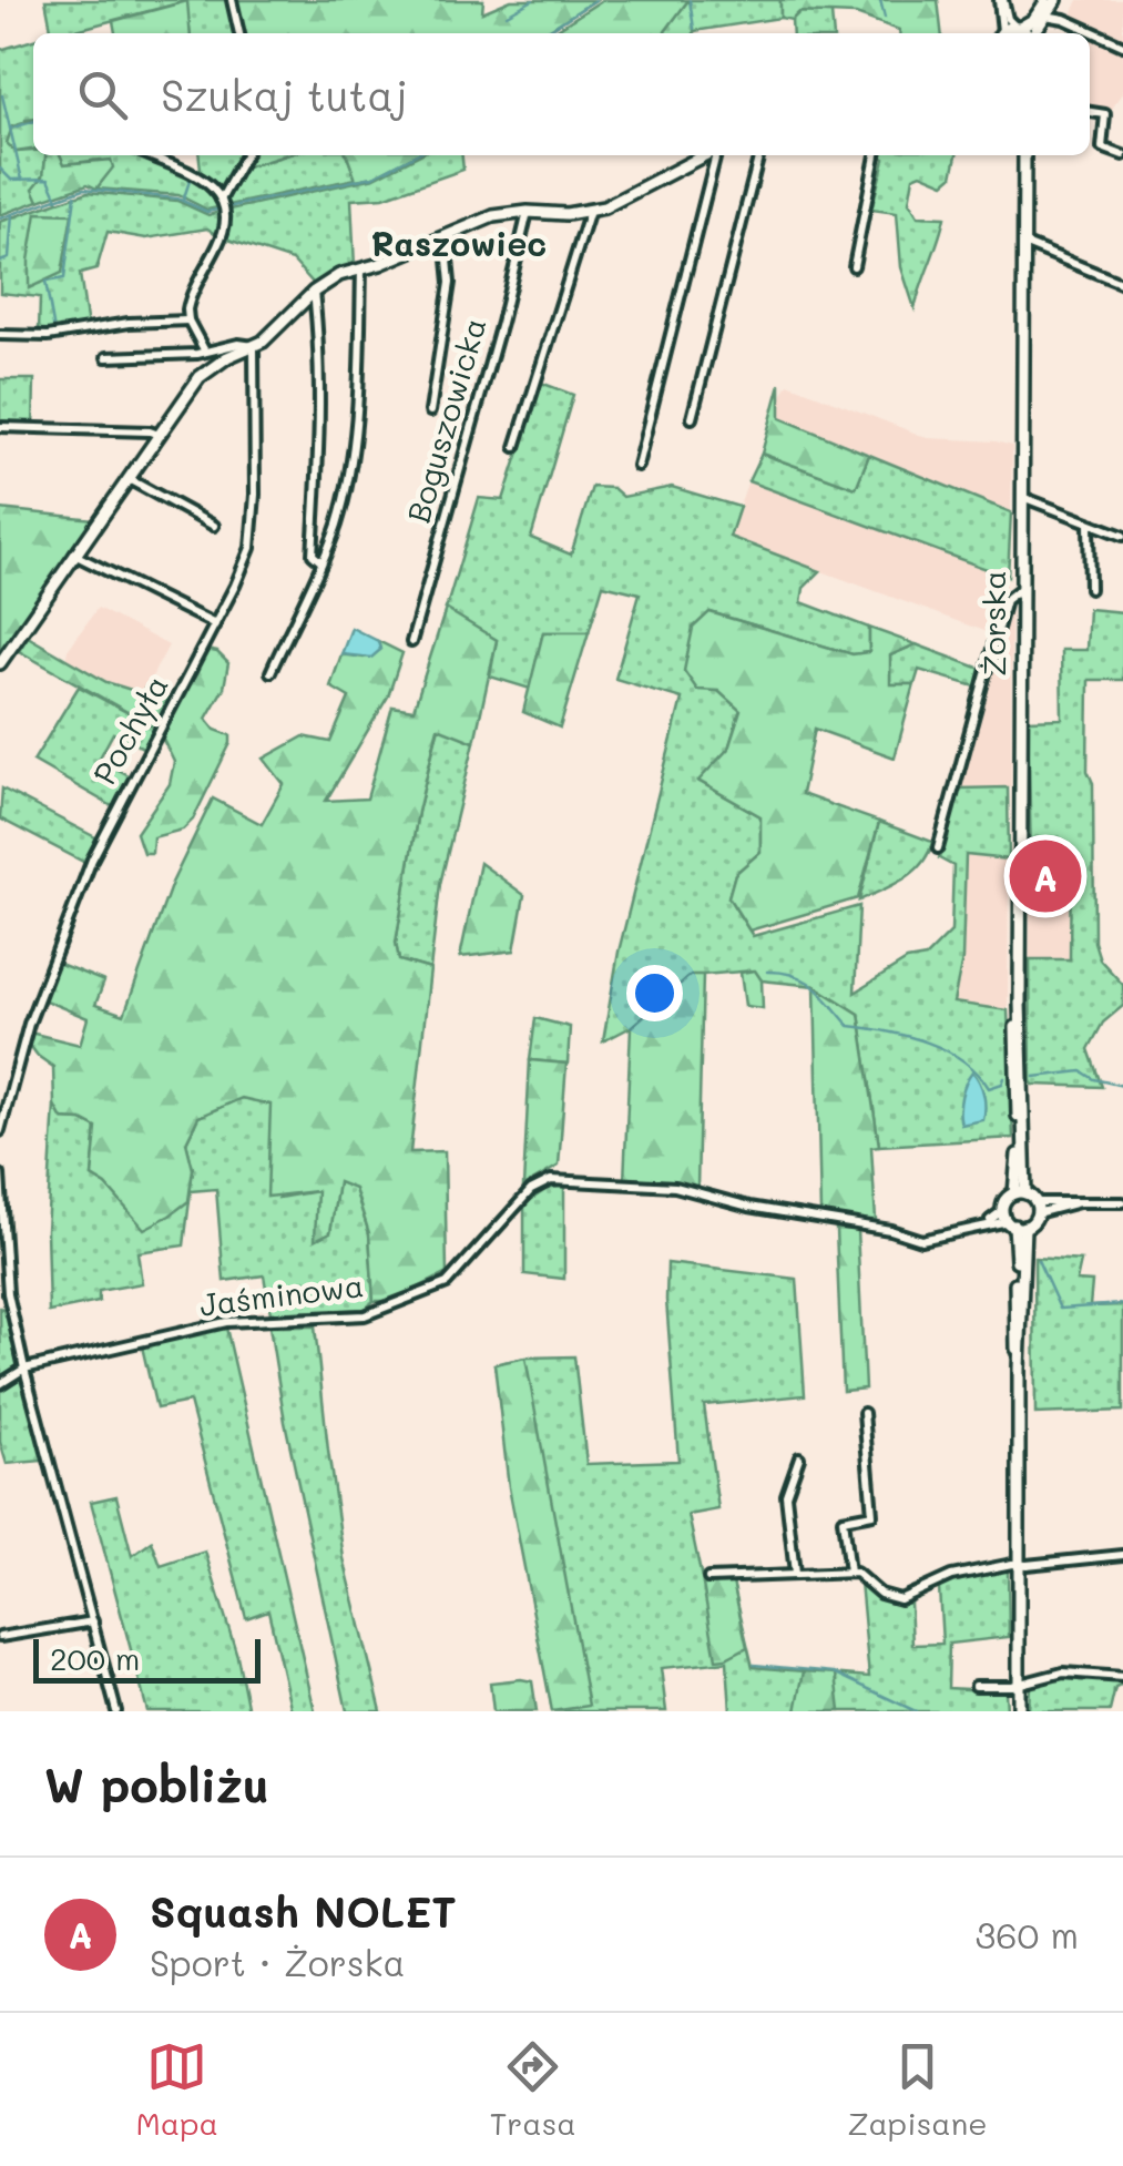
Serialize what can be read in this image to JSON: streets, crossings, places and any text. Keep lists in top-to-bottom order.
{
  "streets": {
    "main road": ["Żorska"],
    "street": ["Boguszowicka", "Pochyła", "Jaśminowa"]
  },
  "districts": ["Raszowiec"],
  "scale_bar": "200 m",
  "page": {
    "search": "Szukaj tutaj",
    "pins": "A",
    "scale": "200 m",
    "heading": "W pobliżu",
    "list": [
      {
        "mark": "A",
        "name": "Squash NOLET",
        "note": "Sport · Żorska",
        "value": "360 m"
      }
    ],
    "nav": ["Mapa", "Trasa", "Zapisane"]
  }
}
